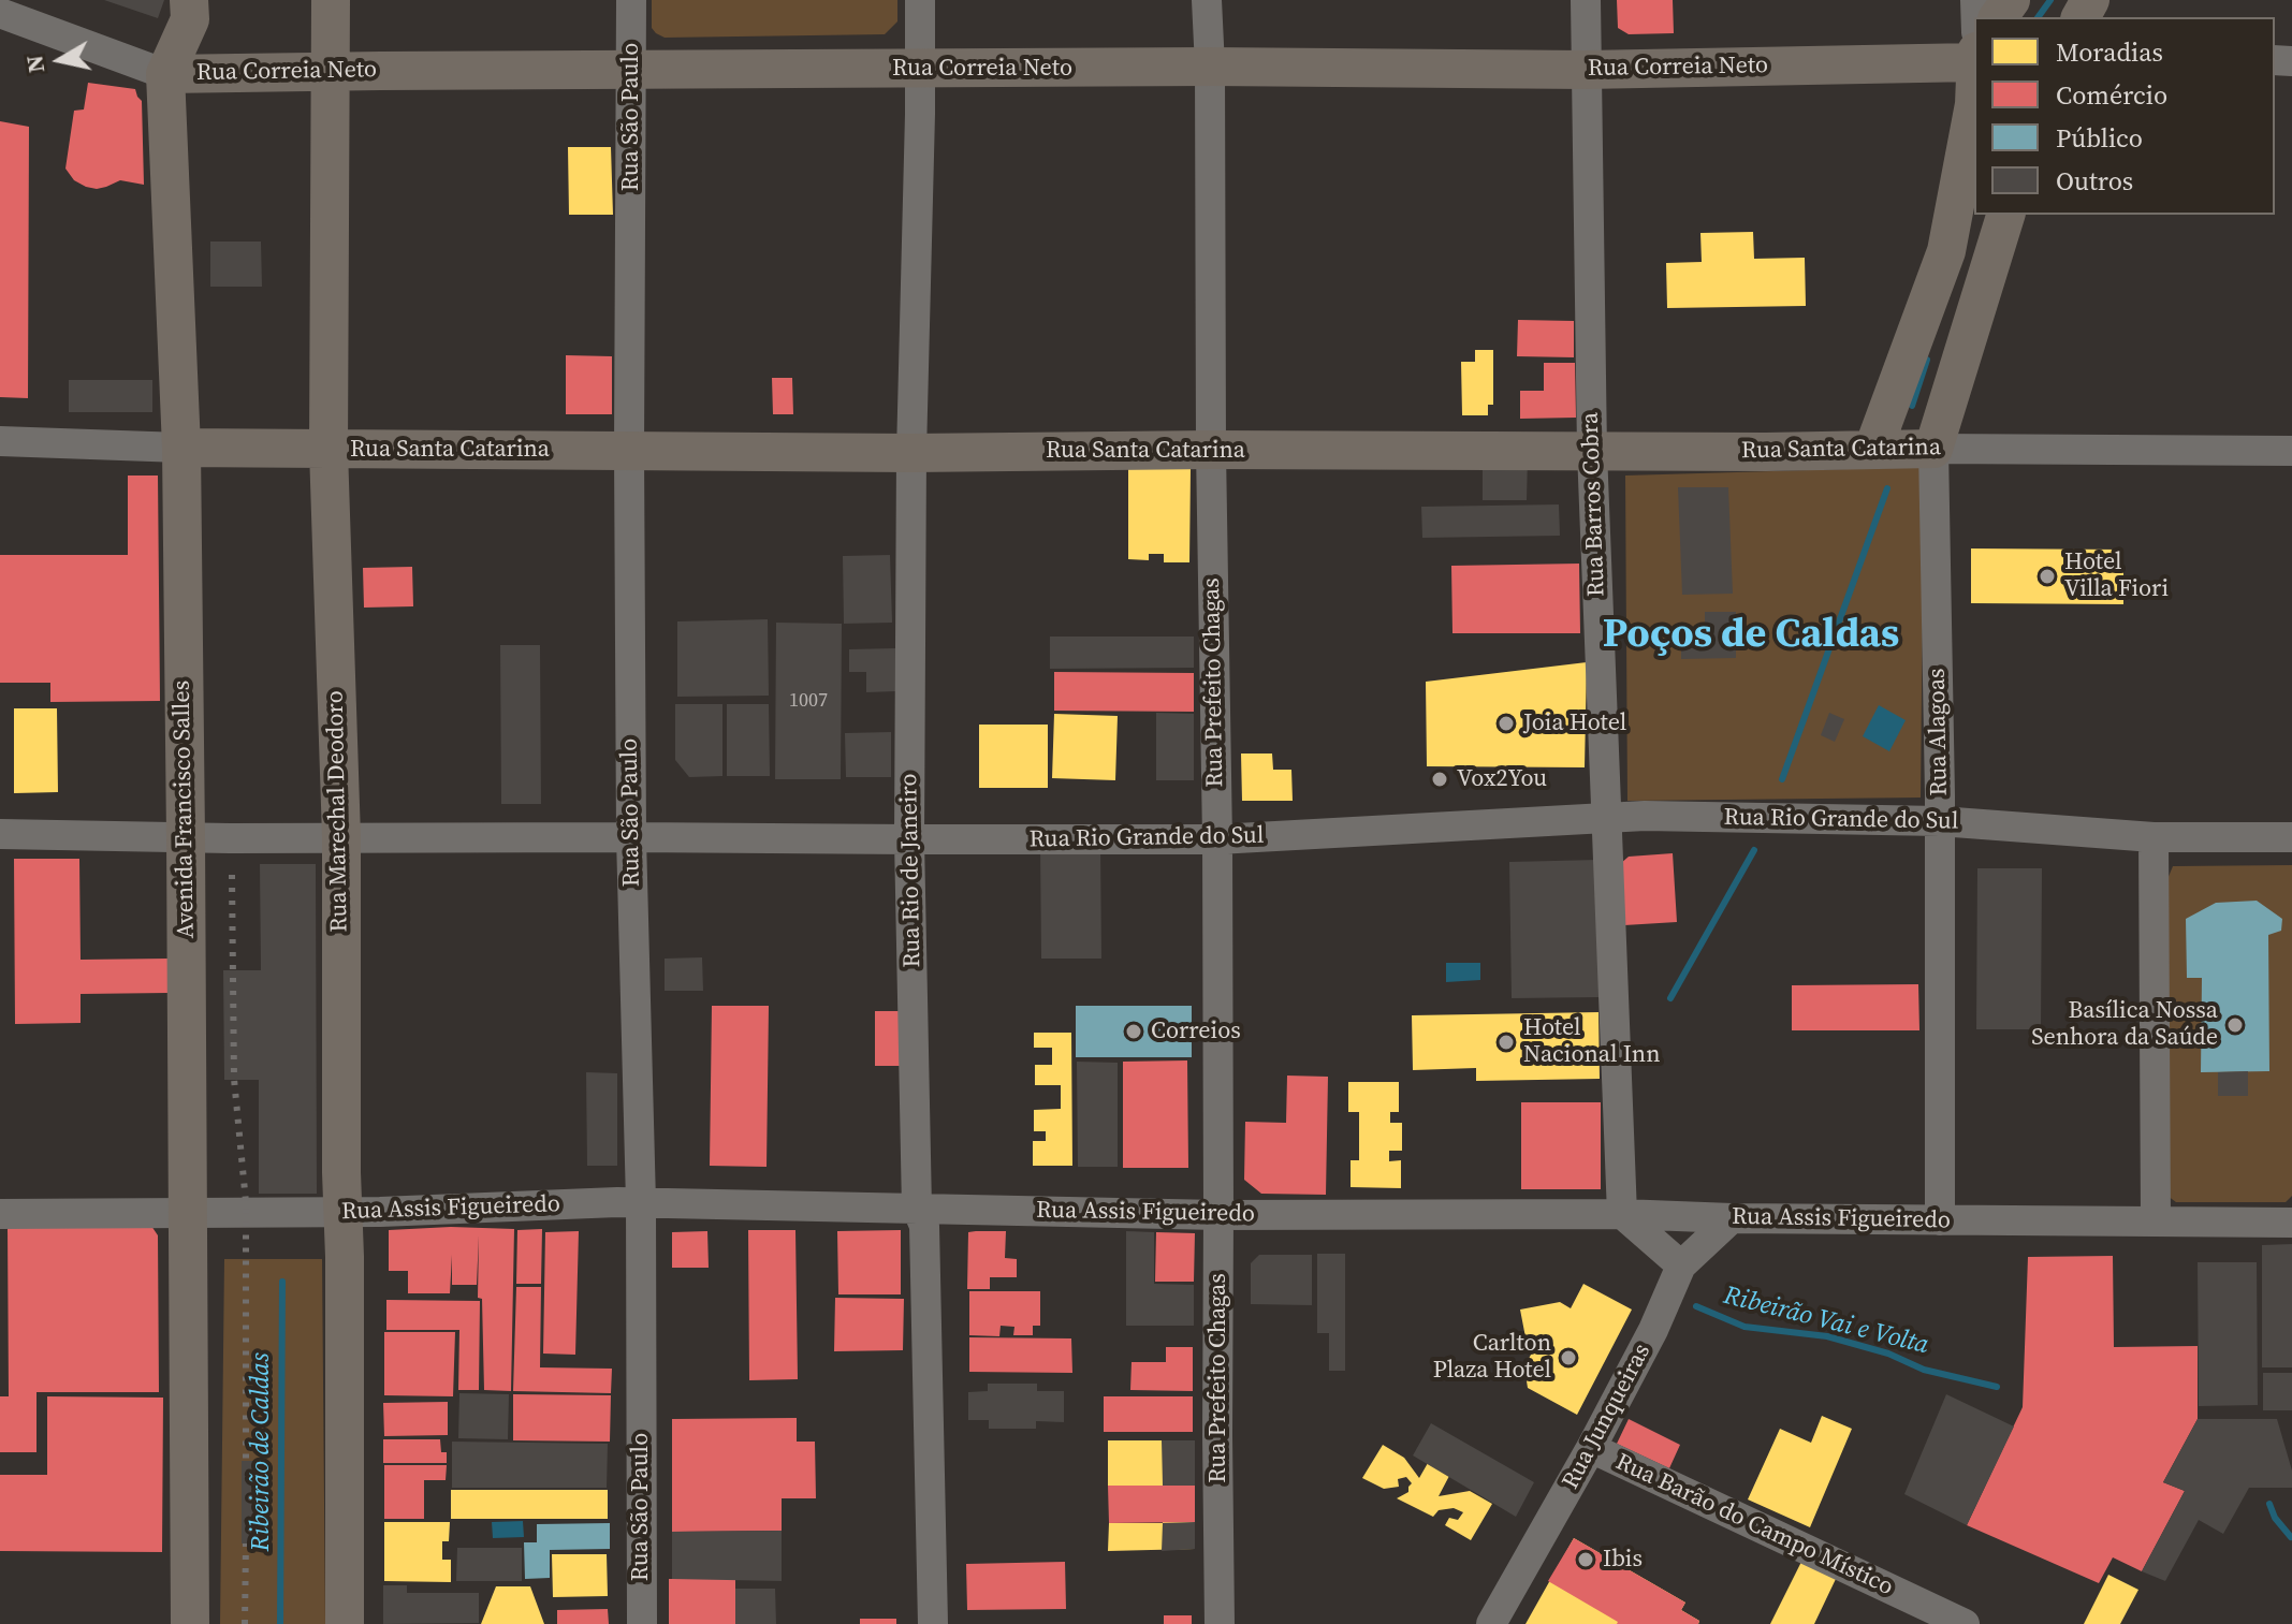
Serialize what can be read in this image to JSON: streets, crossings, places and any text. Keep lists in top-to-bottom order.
{
  "streets": {
    "main road": [
      "Rua Correia Neto",
      "Rua Santa Catarina",
      "Avenida Francisco Salles",
      "Rua Marechal Deodoro"
    ],
    "street": [
      "Rua São Paulo",
      "Rua Barros Cobra",
      "Rua Prefeito Chagas",
      "Rua Alagoas",
      "Rua Rio Grande do Sul",
      "Rua Rio de Janeiro",
      "Rua Assis Figueiredo",
      "Rua Junqueiras",
      "Rua Barão do Campo Místico"
    ]
  },
  "crossings": [
    ["Rua Correia Neto", "Rua São Paulo"],
    ["Rua Correia Neto", "Rua Barros Cobra"],
    ["Rua Correia Neto", "Rua Prefeito Chagas"],
    ["Rua Correia Neto", "Avenida Francisco Salles"],
    ["Rua Correia Neto", "Rua Marechal Deodoro"],
    ["Rua São Paulo", "Rua Santa Catarina"],
    ["Rua São Paulo", "Rua Rio Grande do Sul"],
    ["Rua São Paulo", "Rua Assis Figueiredo"],
    ["Rua Santa Catarina", "Rua Barros Cobra"],
    ["Rua Santa Catarina", "Rua Prefeito Chagas"],
    ["Rua Santa Catarina", "Rua Alagoas"],
    ["Rua Santa Catarina", "Avenida Francisco Salles"],
    ["Rua Santa Catarina", "Rua Marechal Deodoro"],
    ["Rua Santa Catarina", "Rua Rio de Janeiro"],
    ["Rua Barros Cobra", "Rua Rio Grande do Sul"],
    ["Rua Barros Cobra", "Rua Assis Figueiredo"],
    ["Rua Prefeito Chagas", "Rua Rio Grande do Sul"],
    ["Rua Prefeito Chagas", "Rua Assis Figueiredo"],
    ["Rua Alagoas", "Rua Rio Grande do Sul"],
    ["Rua Alagoas", "Rua Assis Figueiredo"],
    ["Avenida Francisco Salles", "Rua Rio Grande do Sul"],
    ["Avenida Francisco Salles", "Rua Assis Figueiredo"],
    ["Rua Marechal Deodoro", "Rua Rio Grande do Sul"],
    ["Rua Marechal Deodoro", "Rua Assis Figueiredo"],
    ["Rua Rio Grande do Sul", "Rua Rio de Janeiro"],
    ["Rua Rio de Janeiro", "Rua Assis Figueiredo"],
    ["Rua Assis Figueiredo", "Rua Junqueiras"],
    ["Rua Junqueiras", "Rua Barão do Campo Místico"]
  ],
  "districts": ["Poços de Caldas"],
  "water": ["Ribeirão Vai e Volta", "Ribeirão de Caldas"],
  "places": [
    "Hotel Villa Fiori",
    "Joia Hotel",
    "Vox2You",
    "Basílica Nossa Senhora da Saúde",
    "Correios",
    "Hotel Nacional Inn",
    "Carlton Plaza Hotel",
    "Ibis"
  ],
  "house_numbers": ["1007"],
  "legend": [
    "Moradias",
    "Comércio",
    "Público",
    "Outros"
  ],
  "north": "left"
}
